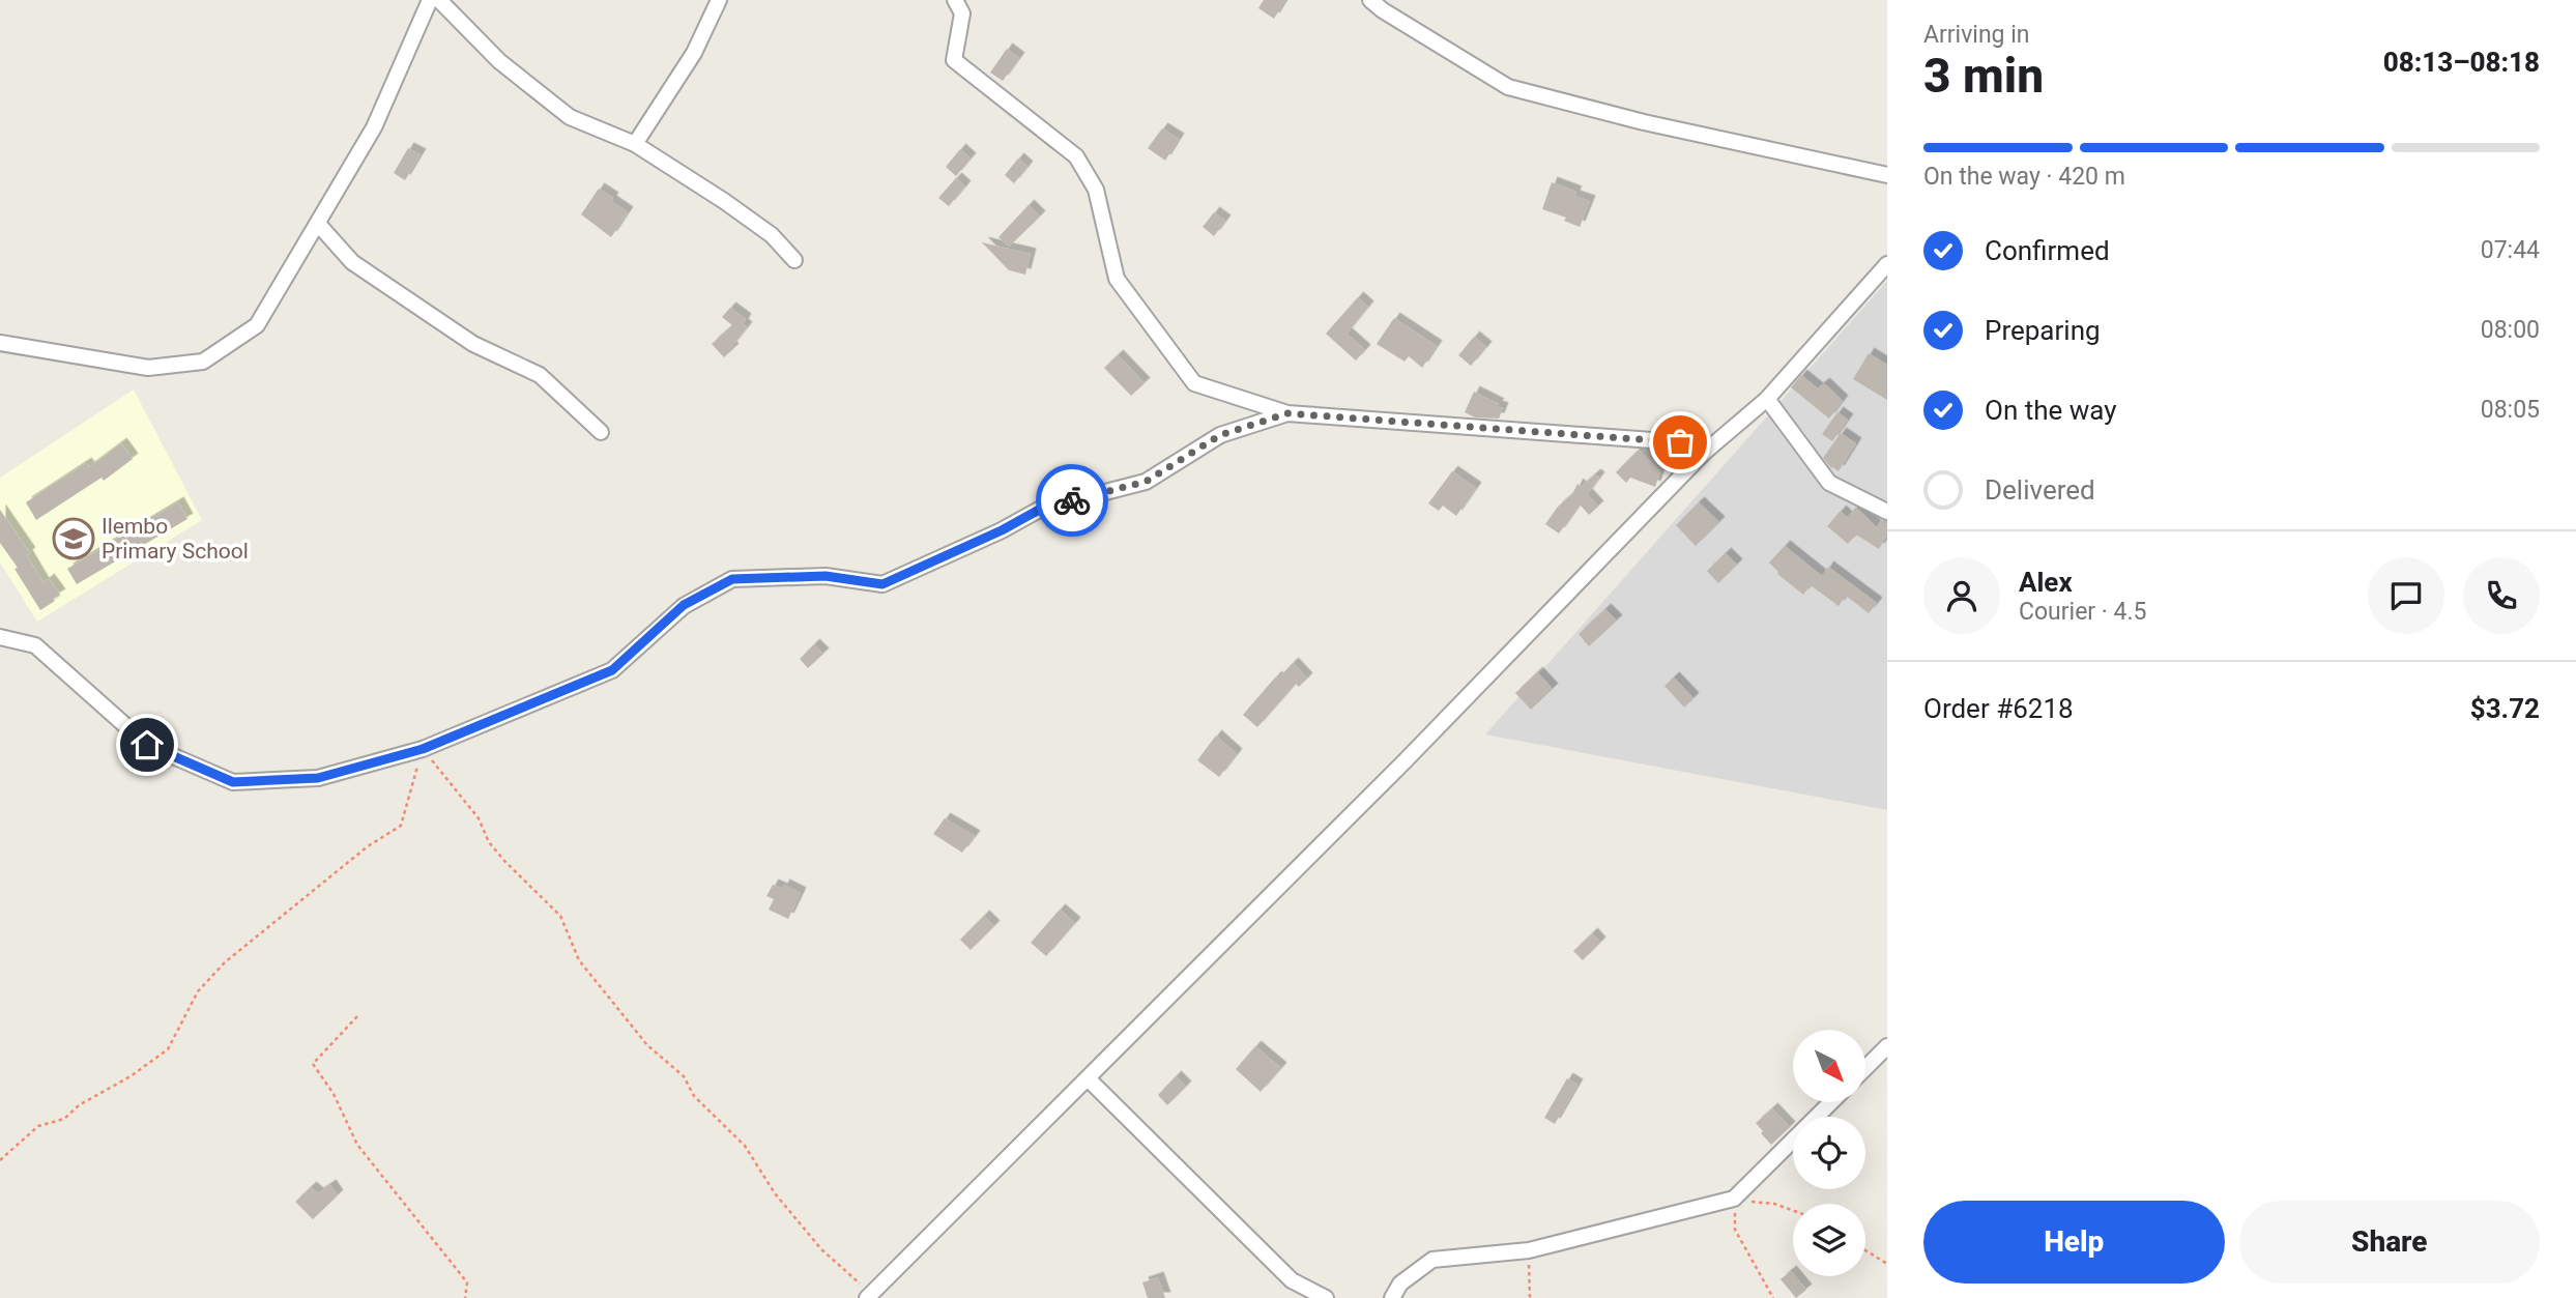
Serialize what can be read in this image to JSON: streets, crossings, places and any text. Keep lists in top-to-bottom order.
{
  "places": {
    "school or university": ["Ilembo Primary School"]
  },
  "north": "bottom right",
  "page": {
    "heading": ["3 min", "Arriving in", "08:13–08:18"],
    "panel": [
      "Alex",
      "Courier · 4.5",
      "Order #6218",
      "$3.72"
    ],
    "bar": "On the way · 420 m",
    "list": [
      ["Confirmed", "07:44"],
      ["Preparing", "08:00"],
      ["On the way", "08:05"],
      "Delivered"
    ],
    "buttons": ["Help", "Share"]
  }
}
